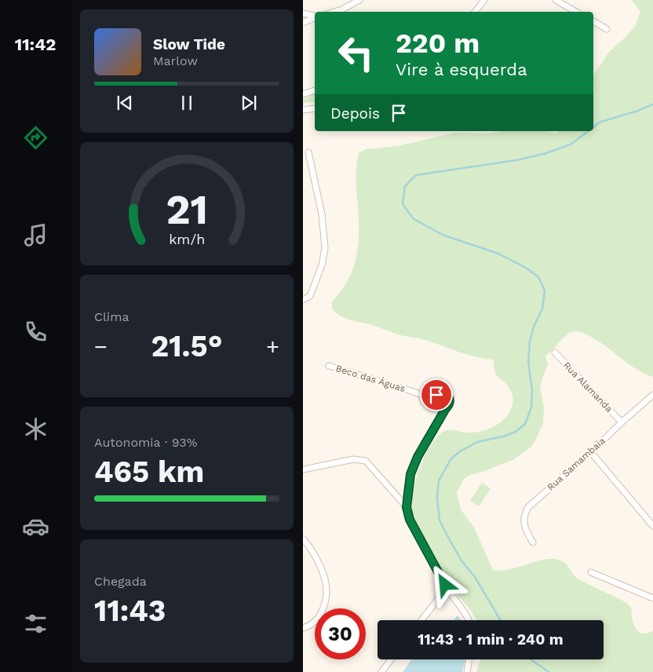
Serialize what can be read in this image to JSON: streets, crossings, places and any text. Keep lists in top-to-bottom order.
{
  "streets": {
    "street": ["Beco das Águas", "Rua Alamanda", "Rua Samambaia"]
  },
  "crossings": [
    ["Rua Alamanda", "Rua Samambaia"]
  ],
  "page": {
    "tabs": "11:42",
    "turn": ["220 m", "Vire à esquerda"],
    "song": ["Slow Tide", "Marlow"],
    "then": "Depois",
    "tile": [
      "Clima",
      ["Autonomia · 93%", "465 km"],
      ["Chegada", "11:43"]
    ],
    "heat": ["−", "21.5°", "+"],
    "limit": "30",
    "trip": "11:43 · 1 min · 240 m",
    "gauge": ["21", "km/h"]
  }
}
